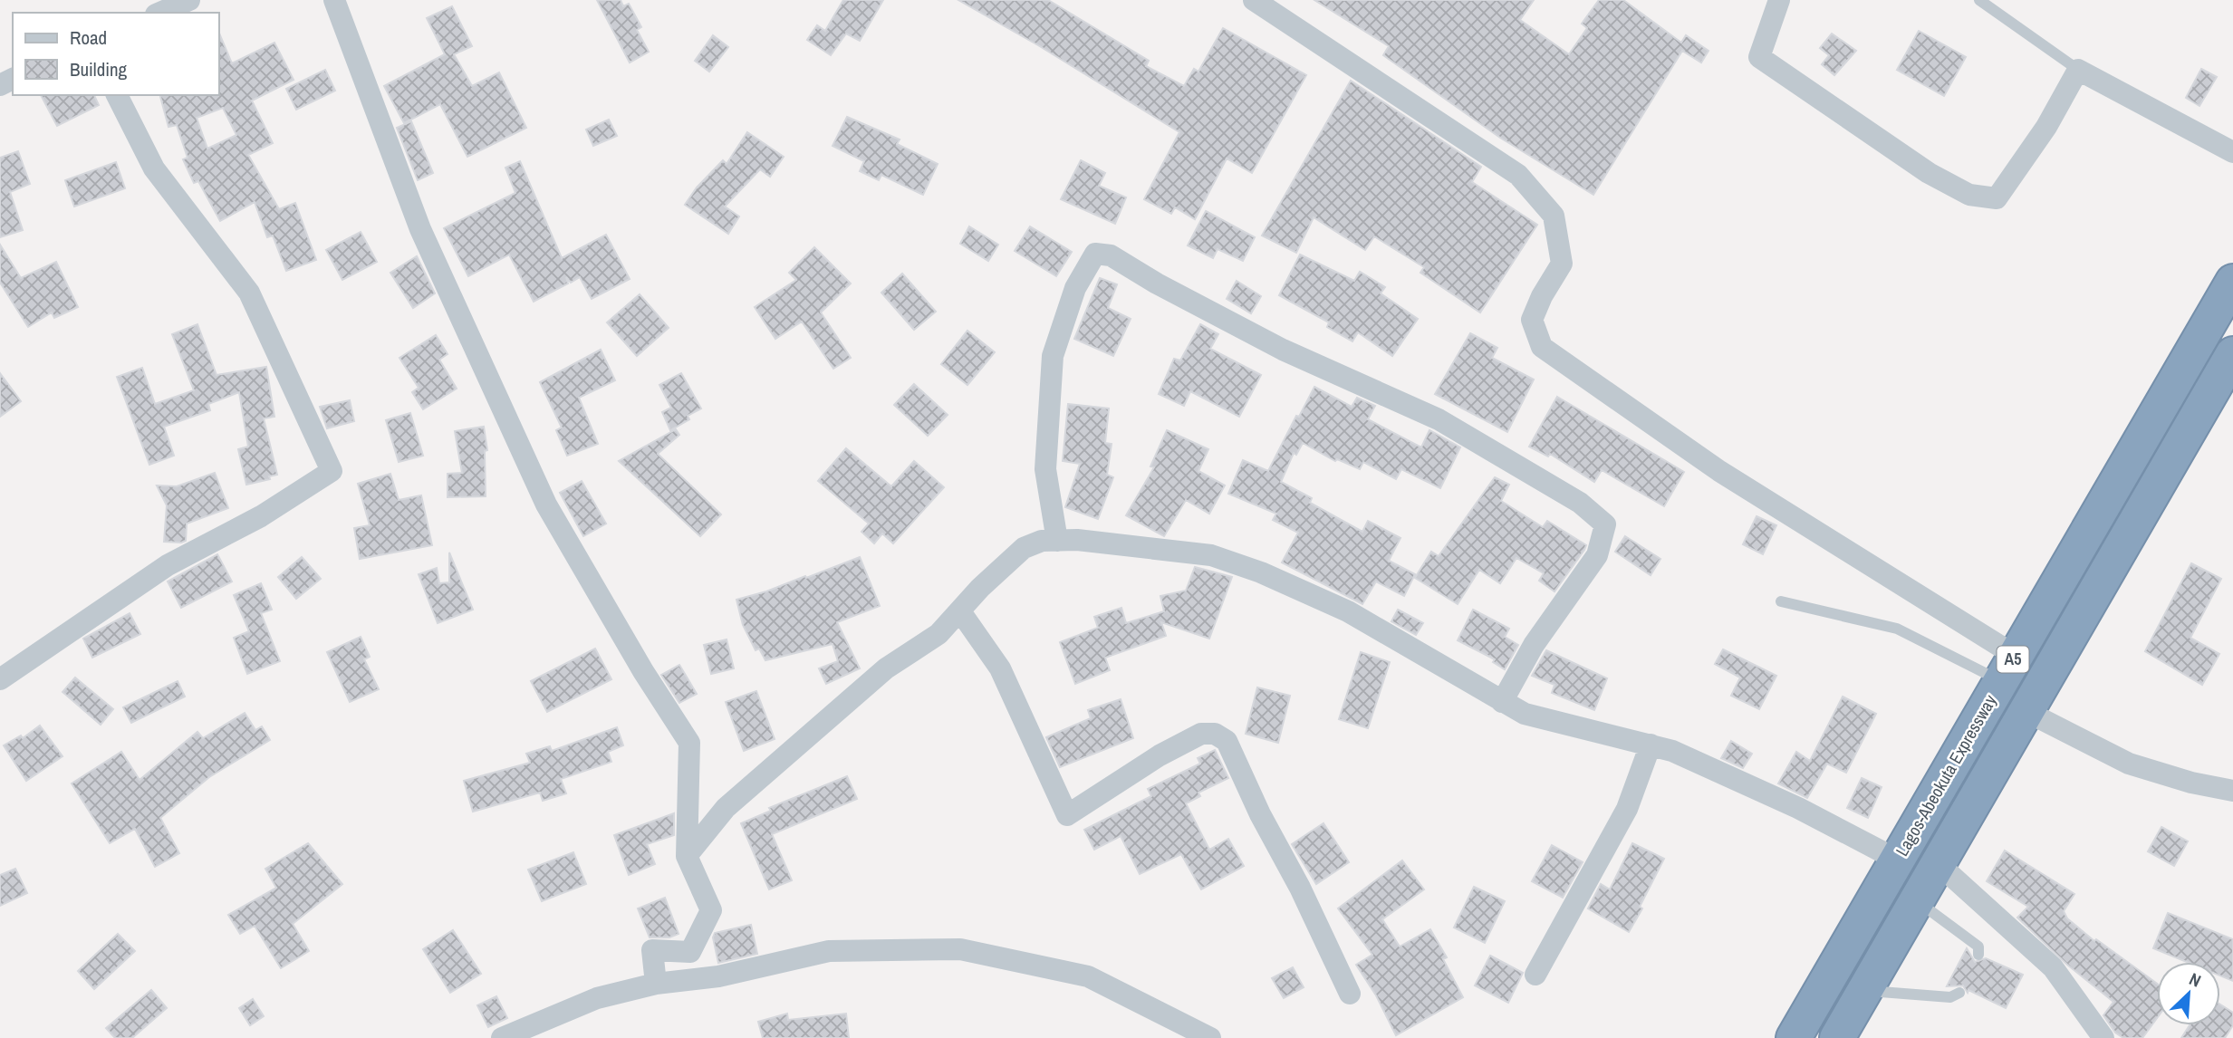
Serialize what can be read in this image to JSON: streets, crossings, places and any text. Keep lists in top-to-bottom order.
{
  "streets": {
    "highway": ["A5", "Lagos-Abeokuta Expressway"]
  },
  "legend": ["Road", "Building"],
  "north": "top right"
}
